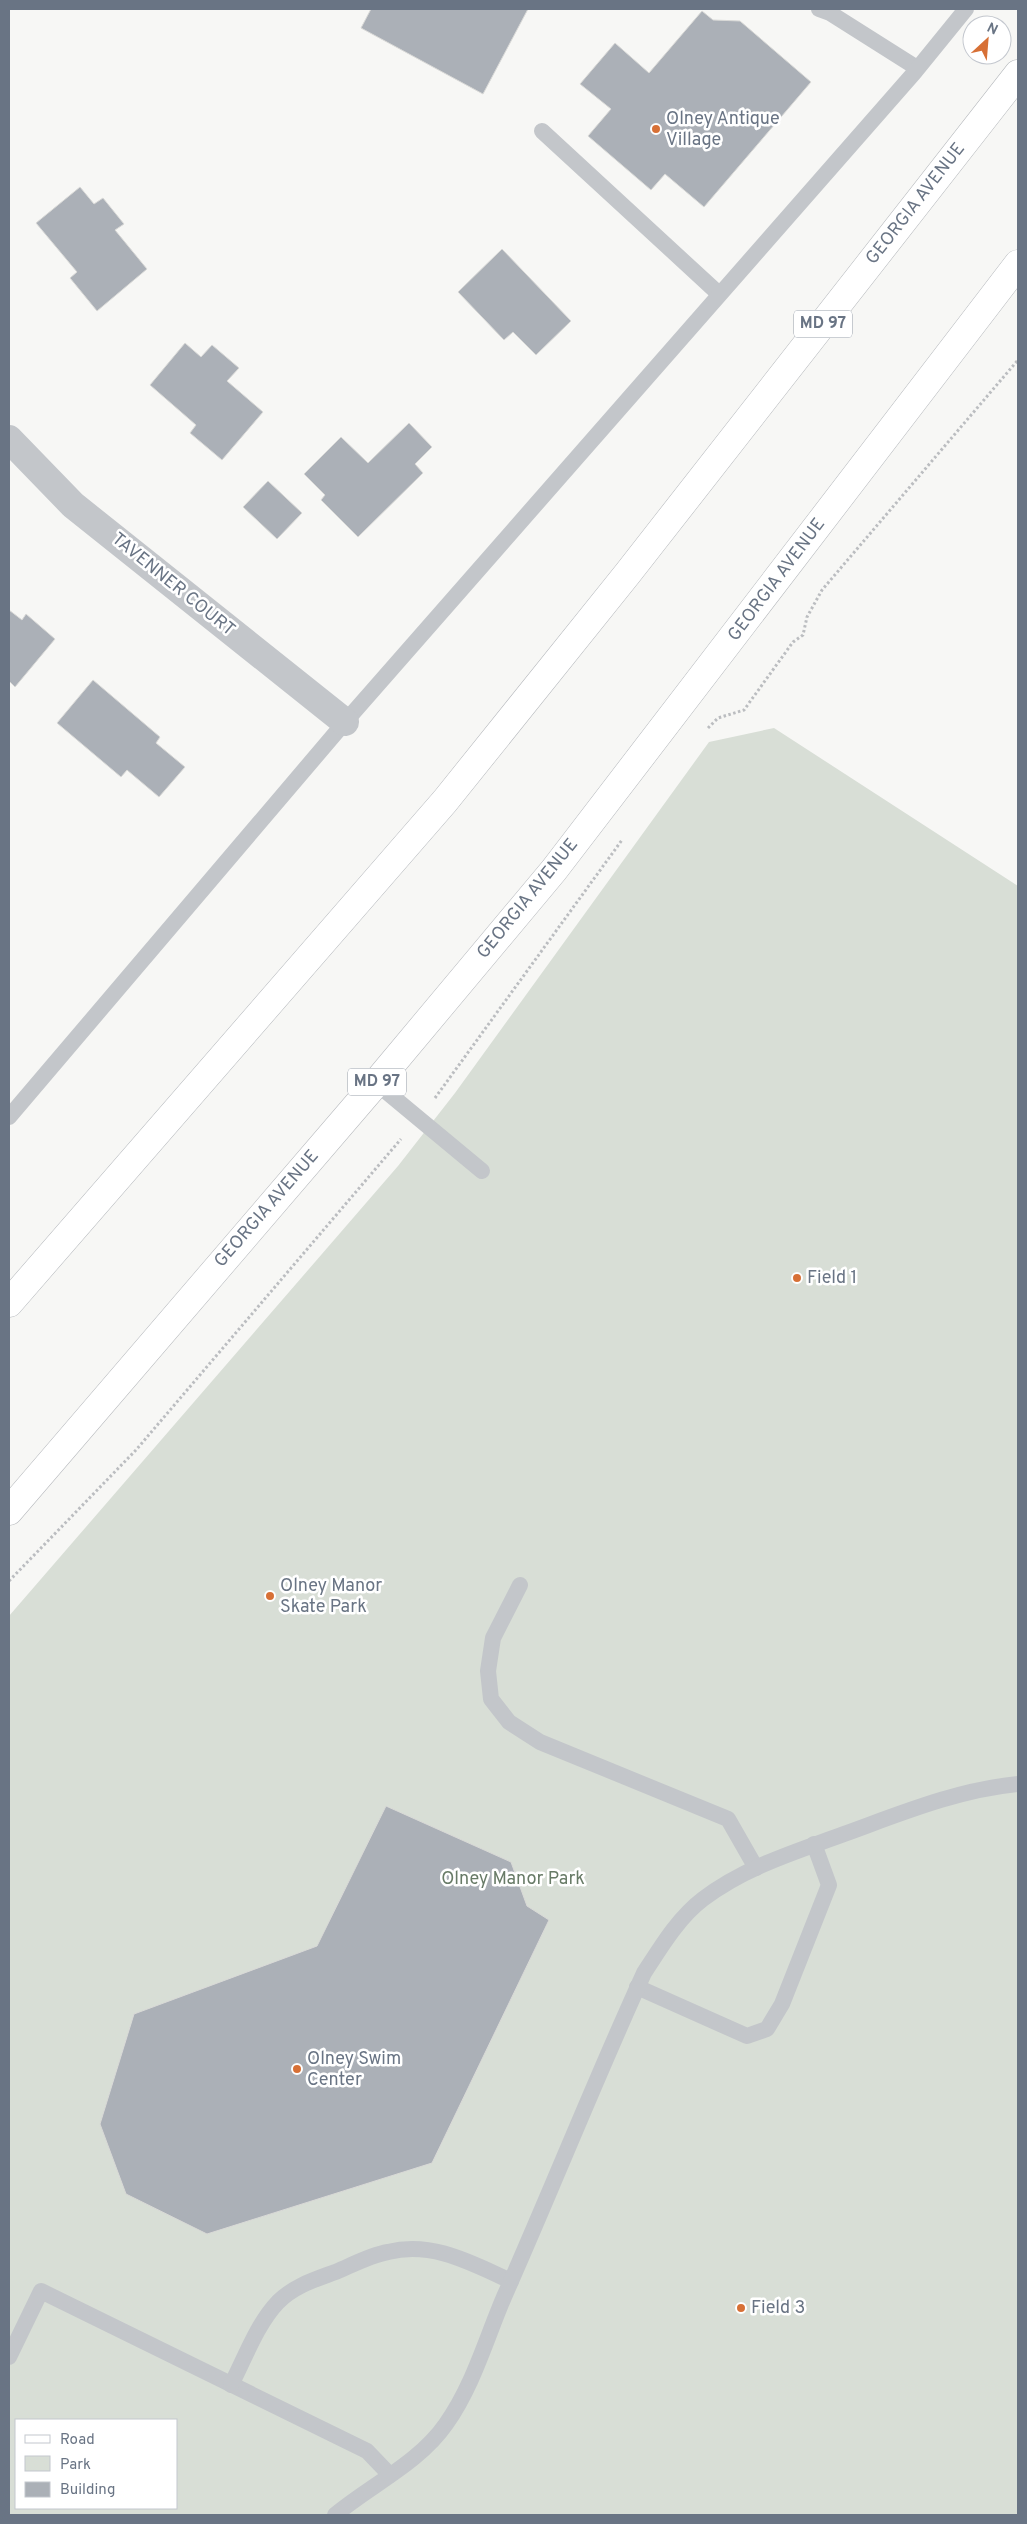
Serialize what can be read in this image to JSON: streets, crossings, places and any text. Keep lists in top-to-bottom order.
{
  "streets": {
    "main road": ["GEORGIA AVENUE", "MD 97"],
    "street": ["TAVENNER COURT"]
  },
  "parks": ["Olney Manor Park"],
  "places": [
    "Olney Antique Village",
    "Field 1",
    "Olney Manor Skate Park",
    "Olney Swim Center",
    "Field 3"
  ],
  "legend": ["Road", "Park", "Building"],
  "north": "top right"
}
